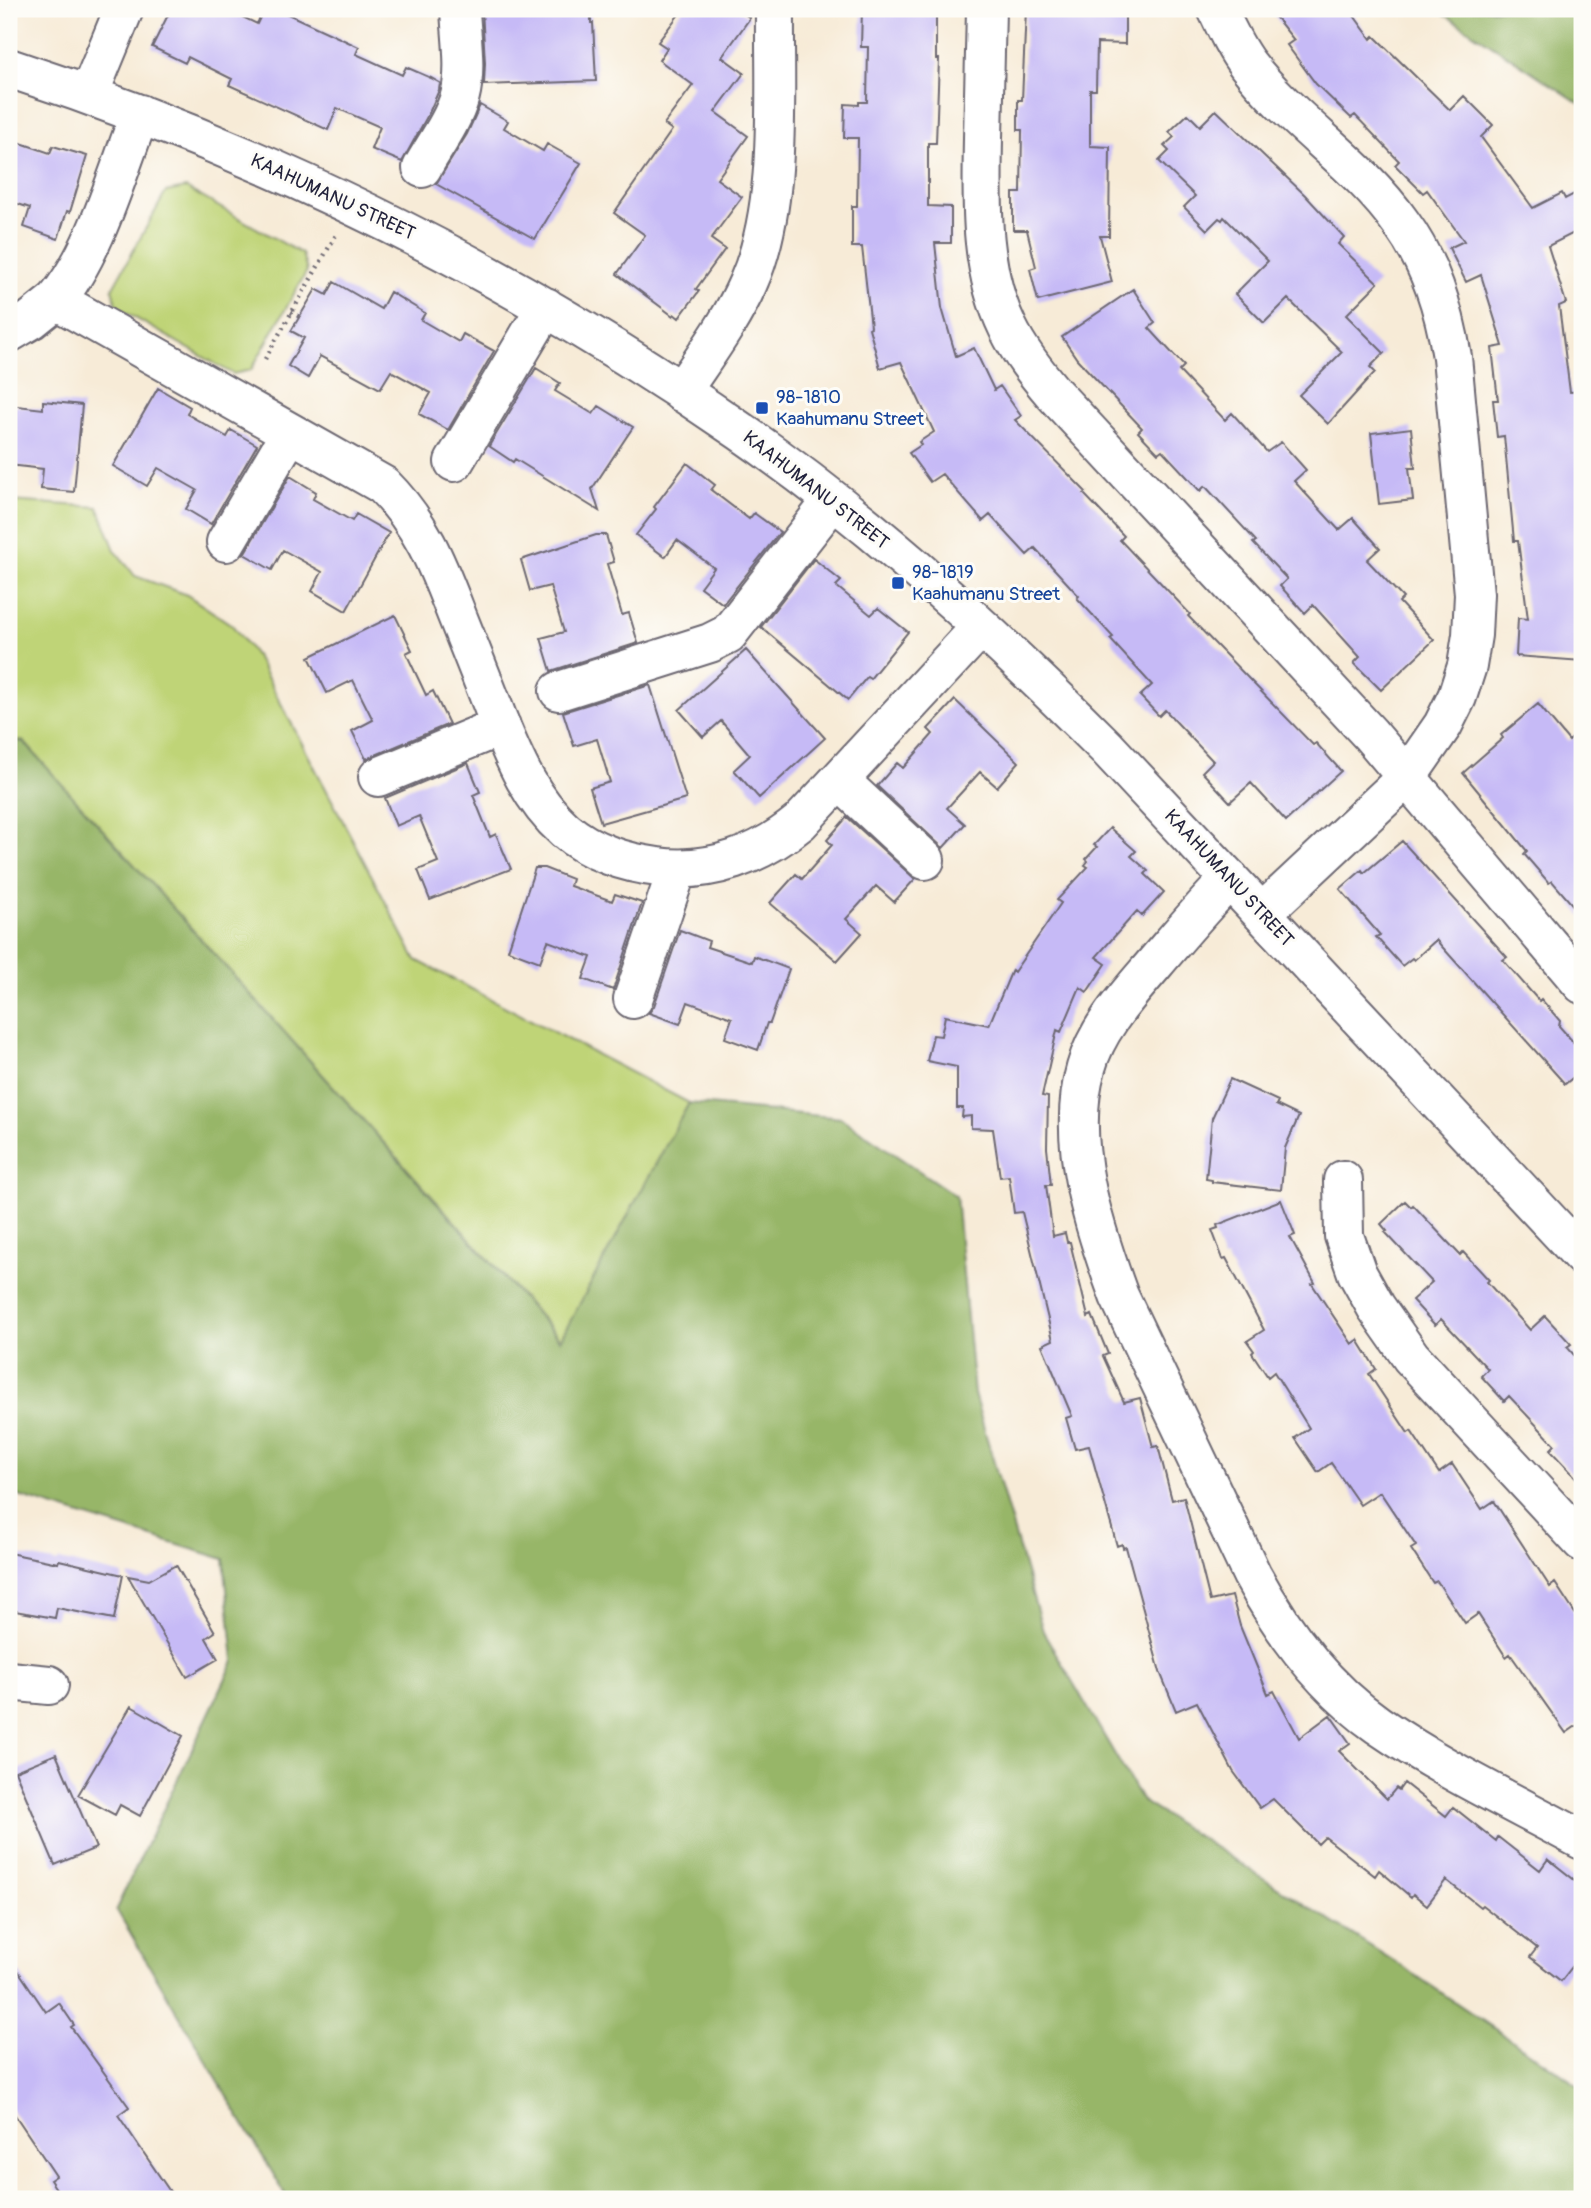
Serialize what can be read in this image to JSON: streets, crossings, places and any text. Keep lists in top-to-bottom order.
{
  "streets": {
    "street": ["KAAHUMANU STREET"]
  },
  "places": {
    "transit": ["98-1810 Kaahumanu Street", "98-1819 Kaahumanu Street"]
  }
}
